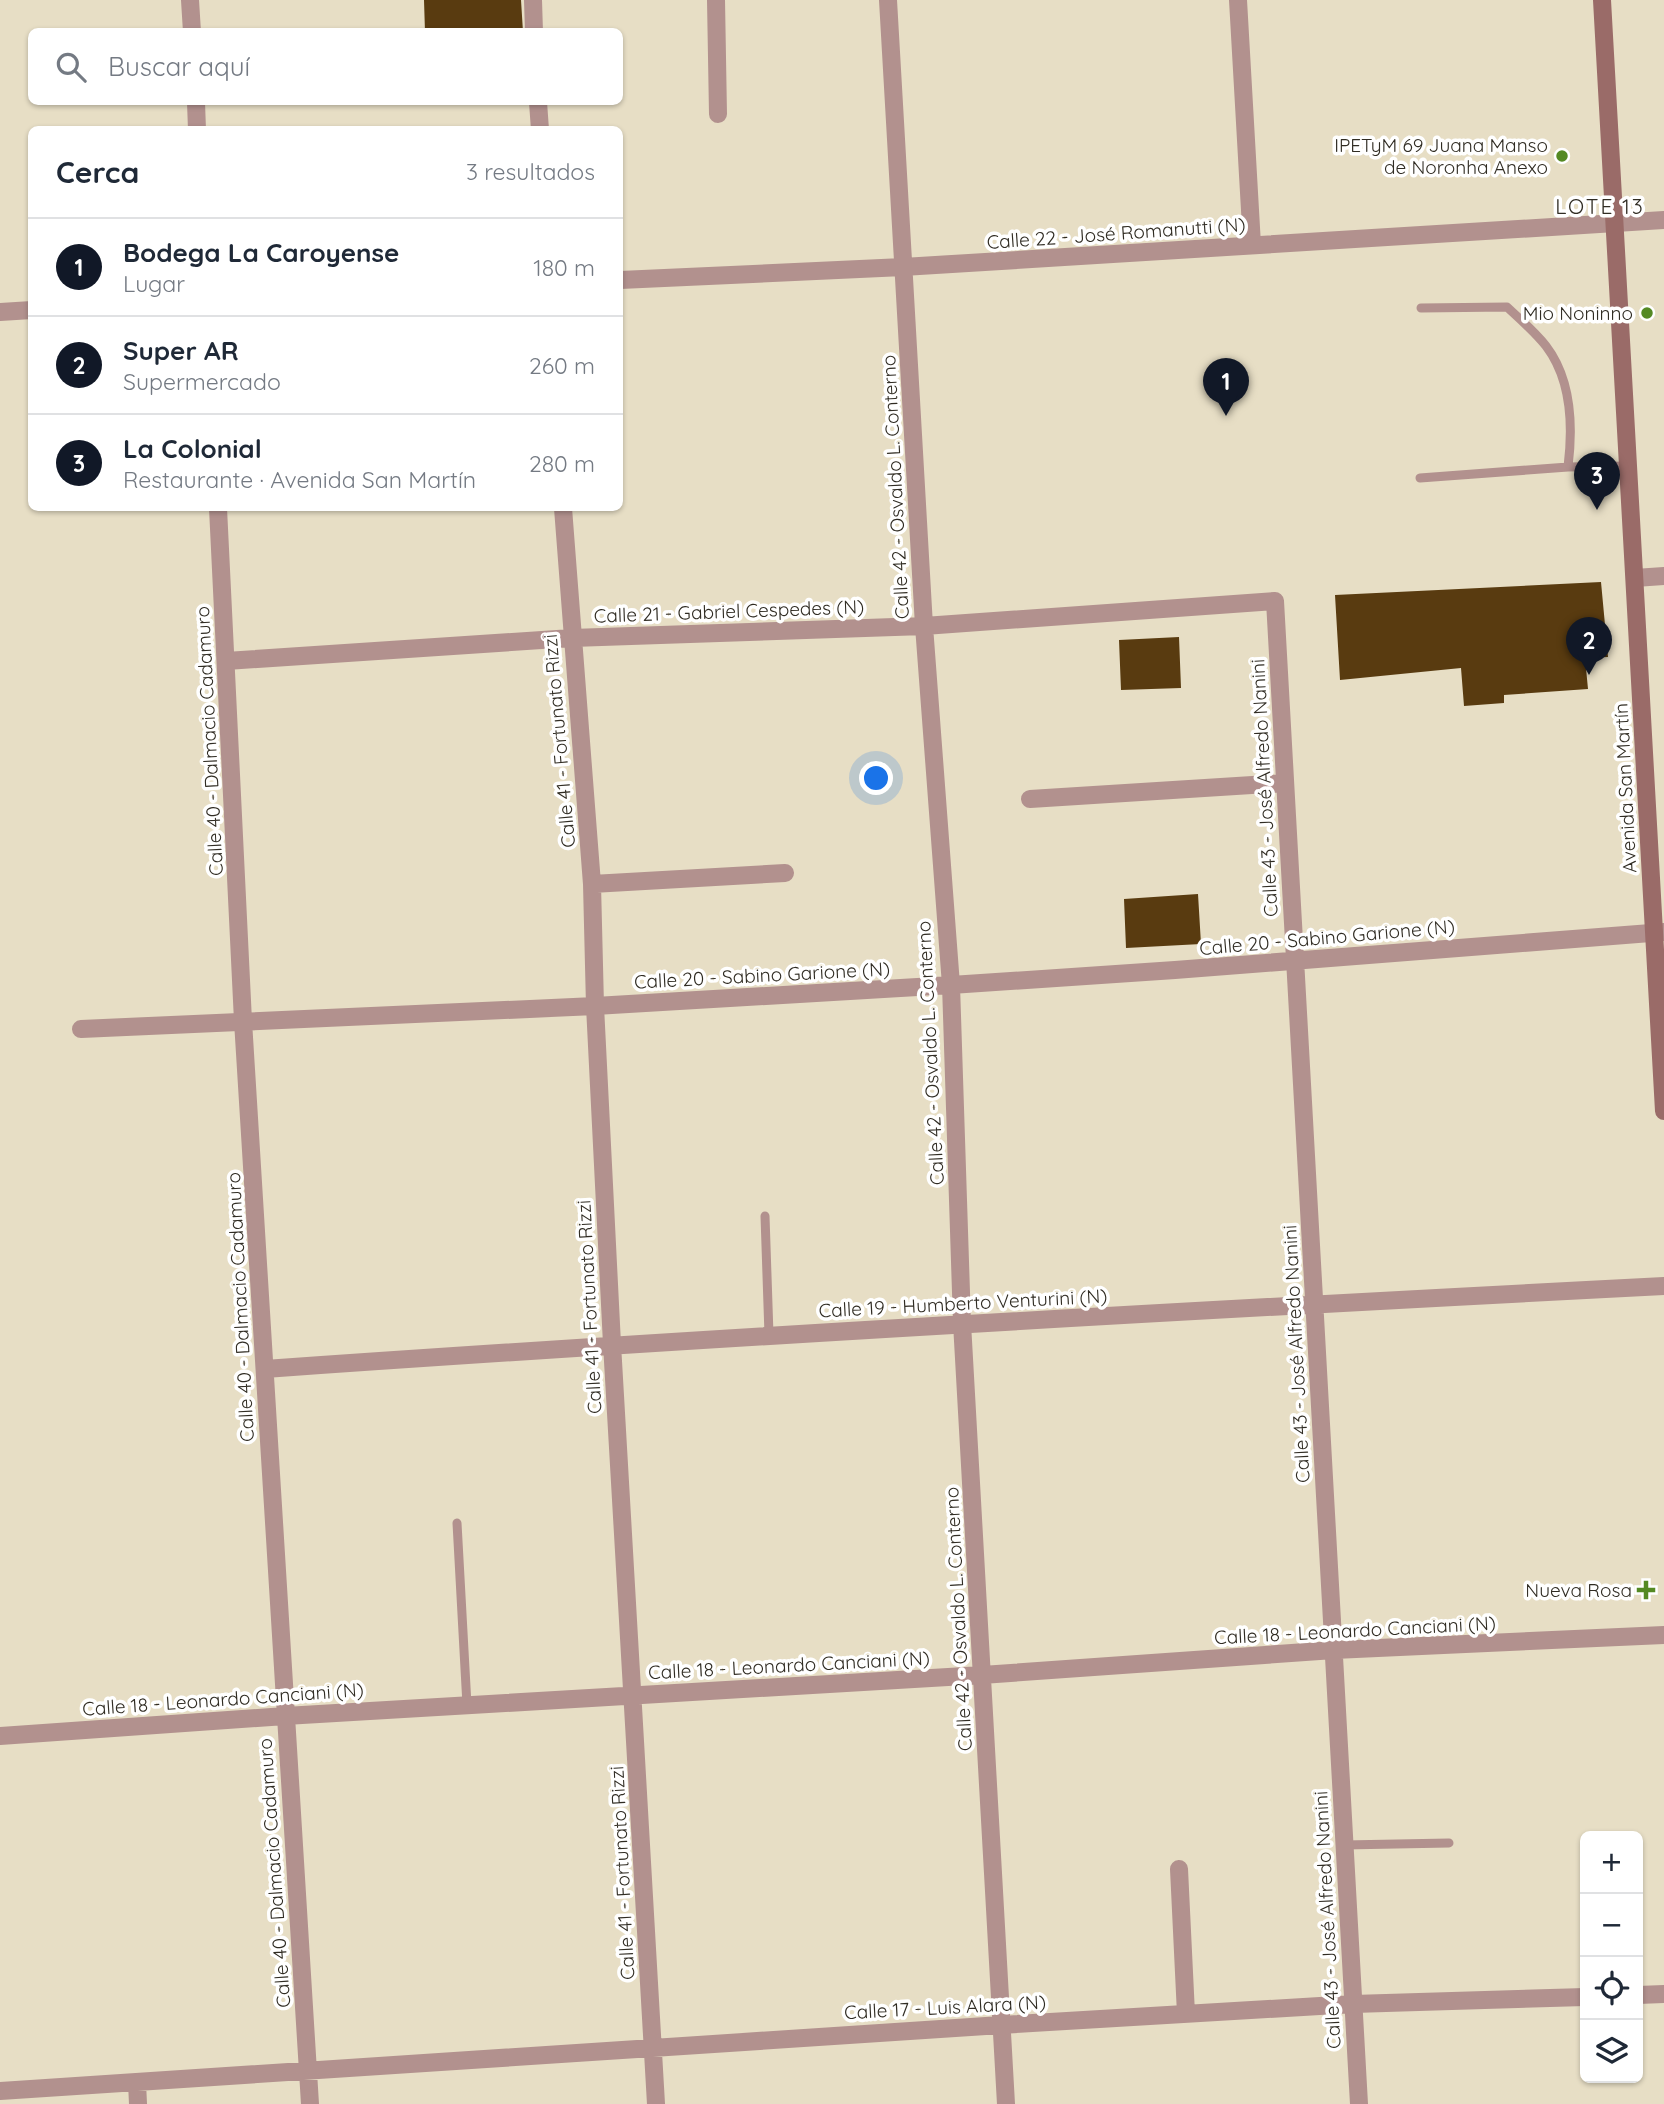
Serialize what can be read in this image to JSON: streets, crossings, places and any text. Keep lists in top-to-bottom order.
{
  "streets": {
    "main road": ["Avenida San Martín"],
    "street": [
      "Calle 22 - José Romanutti (N)",
      "Calle 42 - Osvaldo L. Conterno",
      "Calle 21 - Gabriel Cespedes (N)",
      "Calle 40 - Dalmacio Cadamuro",
      "Calle 41 - Fortunato Rizzi",
      "Calle 43 - José Alfredo Nanini",
      "Calle 20 - Sabino Garione (N)",
      "Calle 19 - Humberto Venturini (N)",
      "Calle 18 - Leonardo Canciani (N)",
      "Calle 17 - Luis Alara (N)"
    ]
  },
  "crossings": [
    ["Calle 22 - José Romanutti (N)", "Calle 42 - Osvaldo L. Conterno"],
    ["Calle 22 - José Romanutti (N)", "Avenida San Martín"],
    ["Calle 42 - Osvaldo L. Conterno", "Calle 21 - Gabriel Cespedes (N)"],
    ["Calle 42 - Osvaldo L. Conterno", "Calle 20 - Sabino Garione (N)"],
    ["Calle 42 - Osvaldo L. Conterno", "Calle 19 - Humberto Venturini (N)"],
    ["Calle 42 - Osvaldo L. Conterno", "Calle 18 - Leonardo Canciani (N)"],
    ["Calle 42 - Osvaldo L. Conterno", "Calle 17 - Luis Alara (N)"],
    ["Calle 21 - Gabriel Cespedes (N)", "Calle 40 - Dalmacio Cadamuro"],
    ["Calle 21 - Gabriel Cespedes (N)", "Calle 41 - Fortunato Rizzi"],
    ["Calle 21 - Gabriel Cespedes (N)", "Calle 43 - José Alfredo Nanini"],
    ["Calle 40 - Dalmacio Cadamuro", "Calle 20 - Sabino Garione (N)"],
    ["Calle 40 - Dalmacio Cadamuro", "Calle 19 - Humberto Venturini (N)"],
    ["Calle 40 - Dalmacio Cadamuro", "Calle 18 - Leonardo Canciani (N)"],
    ["Calle 40 - Dalmacio Cadamuro", "Calle 17 - Luis Alara (N)"],
    ["Calle 41 - Fortunato Rizzi", "Calle 20 - Sabino Garione (N)"],
    ["Calle 41 - Fortunato Rizzi", "Calle 19 - Humberto Venturini (N)"],
    ["Calle 41 - Fortunato Rizzi", "Calle 18 - Leonardo Canciani (N)"],
    ["Calle 41 - Fortunato Rizzi", "Calle 17 - Luis Alara (N)"],
    ["Calle 43 - José Alfredo Nanini", "Calle 20 - Sabino Garione (N)"],
    ["Calle 43 - José Alfredo Nanini", "Calle 19 - Humberto Venturini (N)"],
    ["Calle 43 - José Alfredo Nanini", "Calle 18 - Leonardo Canciani (N)"],
    ["Calle 43 - José Alfredo Nanini", "Calle 17 - Luis Alara (N)"],
    ["Avenida San Martín", "Calle 20 - Sabino Garione (N)"]
  ],
  "districts": ["LOTE 13"],
  "places": {
    "other": ["IPETyM 69 Juana Manso de Noronha Anexo", "Mio Noninno"],
    "health": ["Nueva Rosa"]
  },
  "page": {
    "search": "Buscar aquí",
    "heading": ["Cerca", "3 resultados"],
    "list": [
      {
        "mark": "1",
        "name": "Bodega La Caroyense",
        "note": "Lugar",
        "value": "180 m"
      },
      {
        "mark": "2",
        "name": "Super AR",
        "note": "Supermercado",
        "value": "260 m"
      },
      {
        "mark": "3",
        "name": "La Colonial",
        "note": "Restaurante · Avenida San Martín",
        "value": "280 m"
      }
    ],
    "pins": ["1", "3", "2"],
    "map_buttons": ["+", "−"]
  }
}
